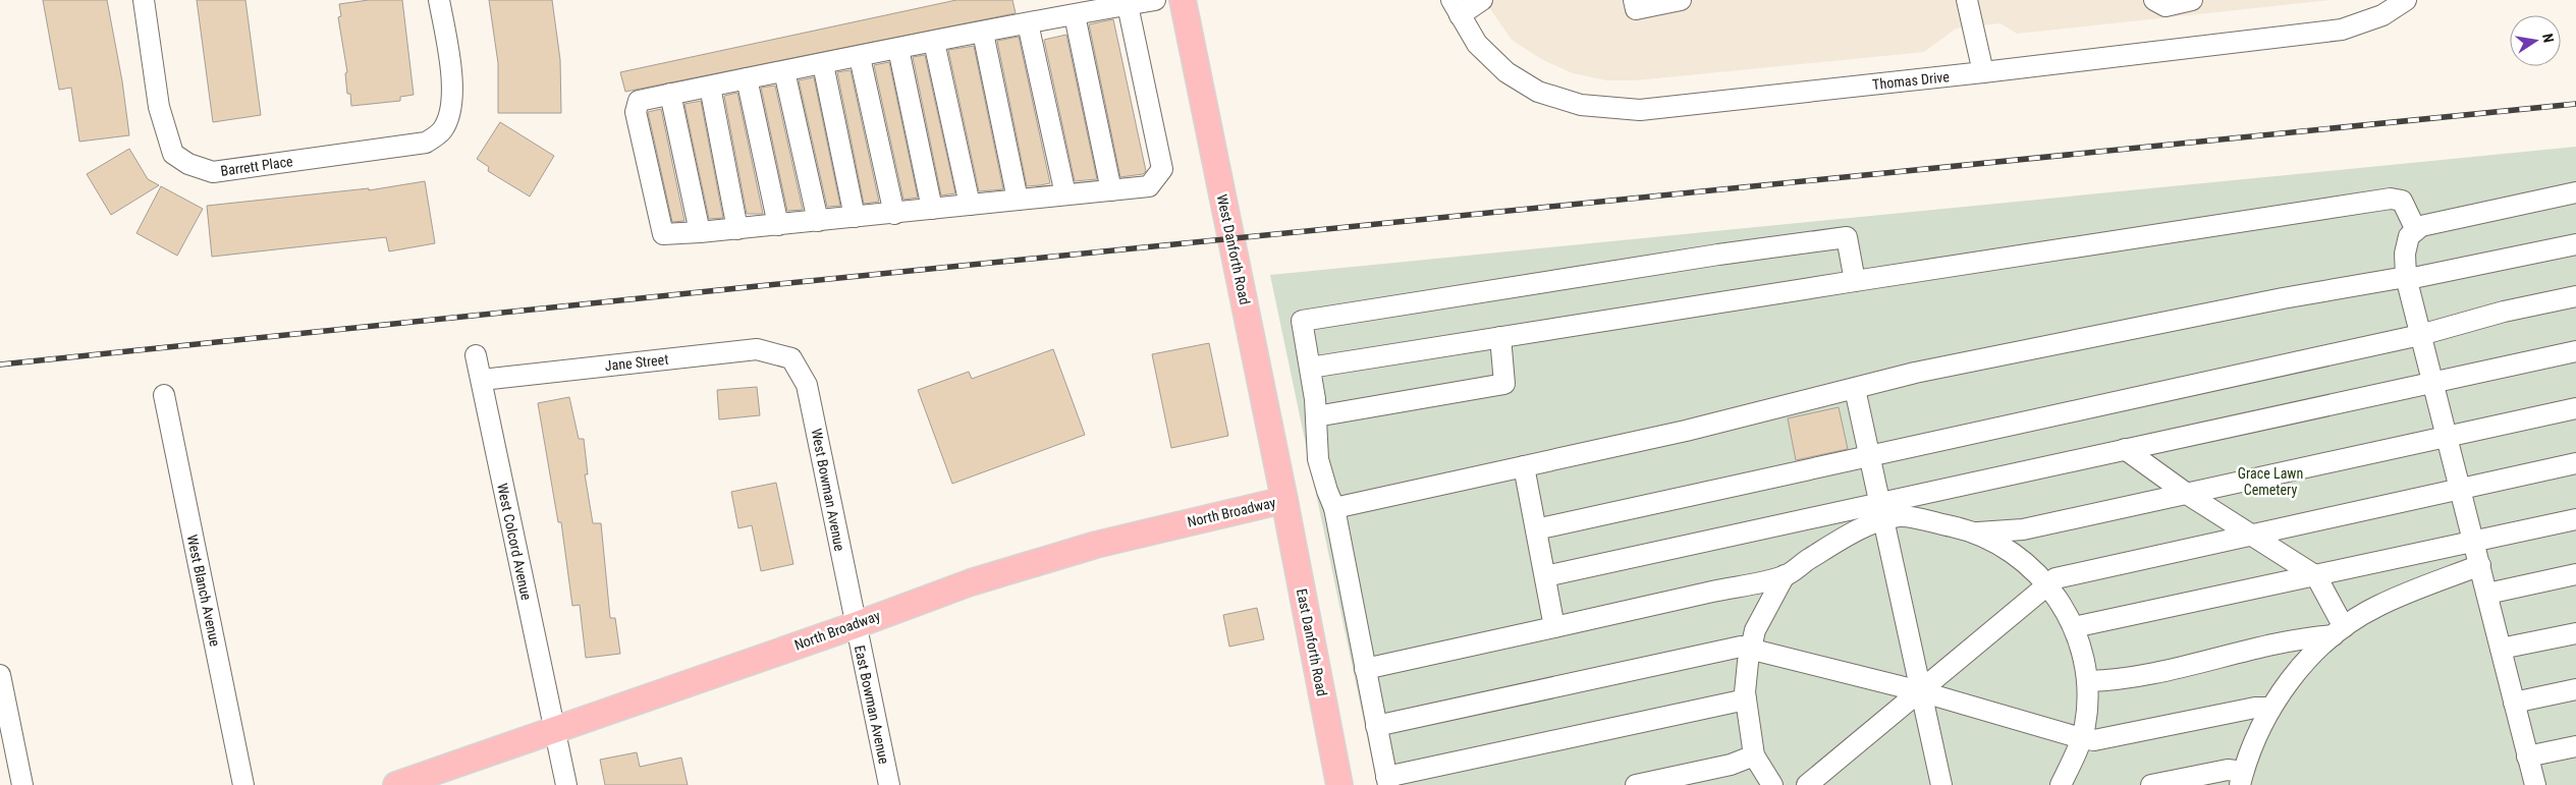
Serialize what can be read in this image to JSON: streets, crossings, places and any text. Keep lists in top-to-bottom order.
{
  "streets": {
    "main road": ["West Danforth Road", "North Broadway", "East Danforth Road"],
    "street": [
      "Thomas Drive",
      "Barrett Place",
      "Jane Street",
      "West Bowman Avenue",
      "West Colcord Avenue",
      "West Blanch Avenue",
      "East Bowman Avenue"
    ]
  },
  "crossings": [
    ["West Danforth Road", "North Broadway"],
    ["West Danforth Road", "East Danforth Road"],
    ["Jane Street", "West Bowman Avenue"],
    ["Jane Street", "West Colcord Avenue"],
    ["West Bowman Avenue", "North Broadway"],
    ["West Bowman Avenue", "East Bowman Avenue"],
    ["North Broadway", "West Colcord Avenue"],
    ["North Broadway", "East Danforth Road"],
    ["North Broadway", "East Bowman Avenue"]
  ],
  "parks": ["Grace Lawn Cemetery"],
  "north": "right"
}
